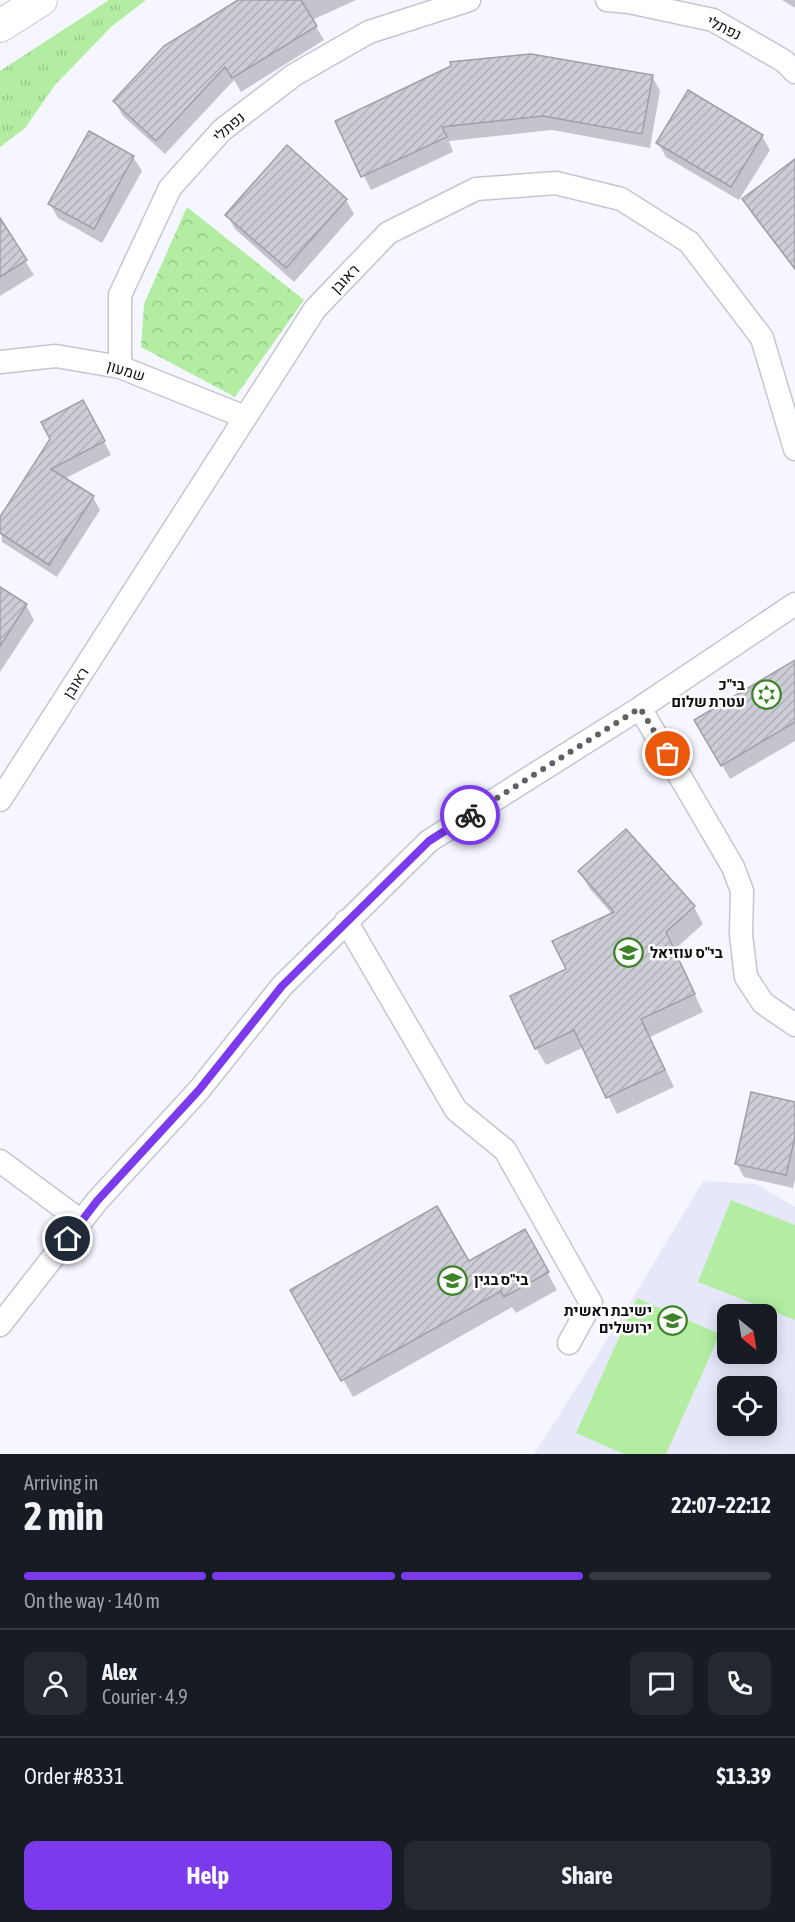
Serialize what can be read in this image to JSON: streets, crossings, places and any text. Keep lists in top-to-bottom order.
{
  "streets": {
    "street": ["נפתלי", "ראובן", "שמעון"]
  },
  "crossings": [
    ["נפתלי", "שמעון"],
    ["ראובן", "שמעון"]
  ],
  "places": {
    "synagogue": ["בי\"כ עטרת שלום"],
    "school or university": ["בי\"ס עוזיאל", "בי\"ס בגין", "ישיבת ראשית ירושלים"]
  },
  "north": "bottom right",
  "page": {
    "heading": ["2 min", "Arriving in", "22:07–22:12"],
    "panel": [
      "Alex",
      "Courier · 4.9",
      "Order #8331",
      "$13.39"
    ],
    "bar": "On the way · 140 m",
    "buttons": ["Help", "Share"]
  }
}
